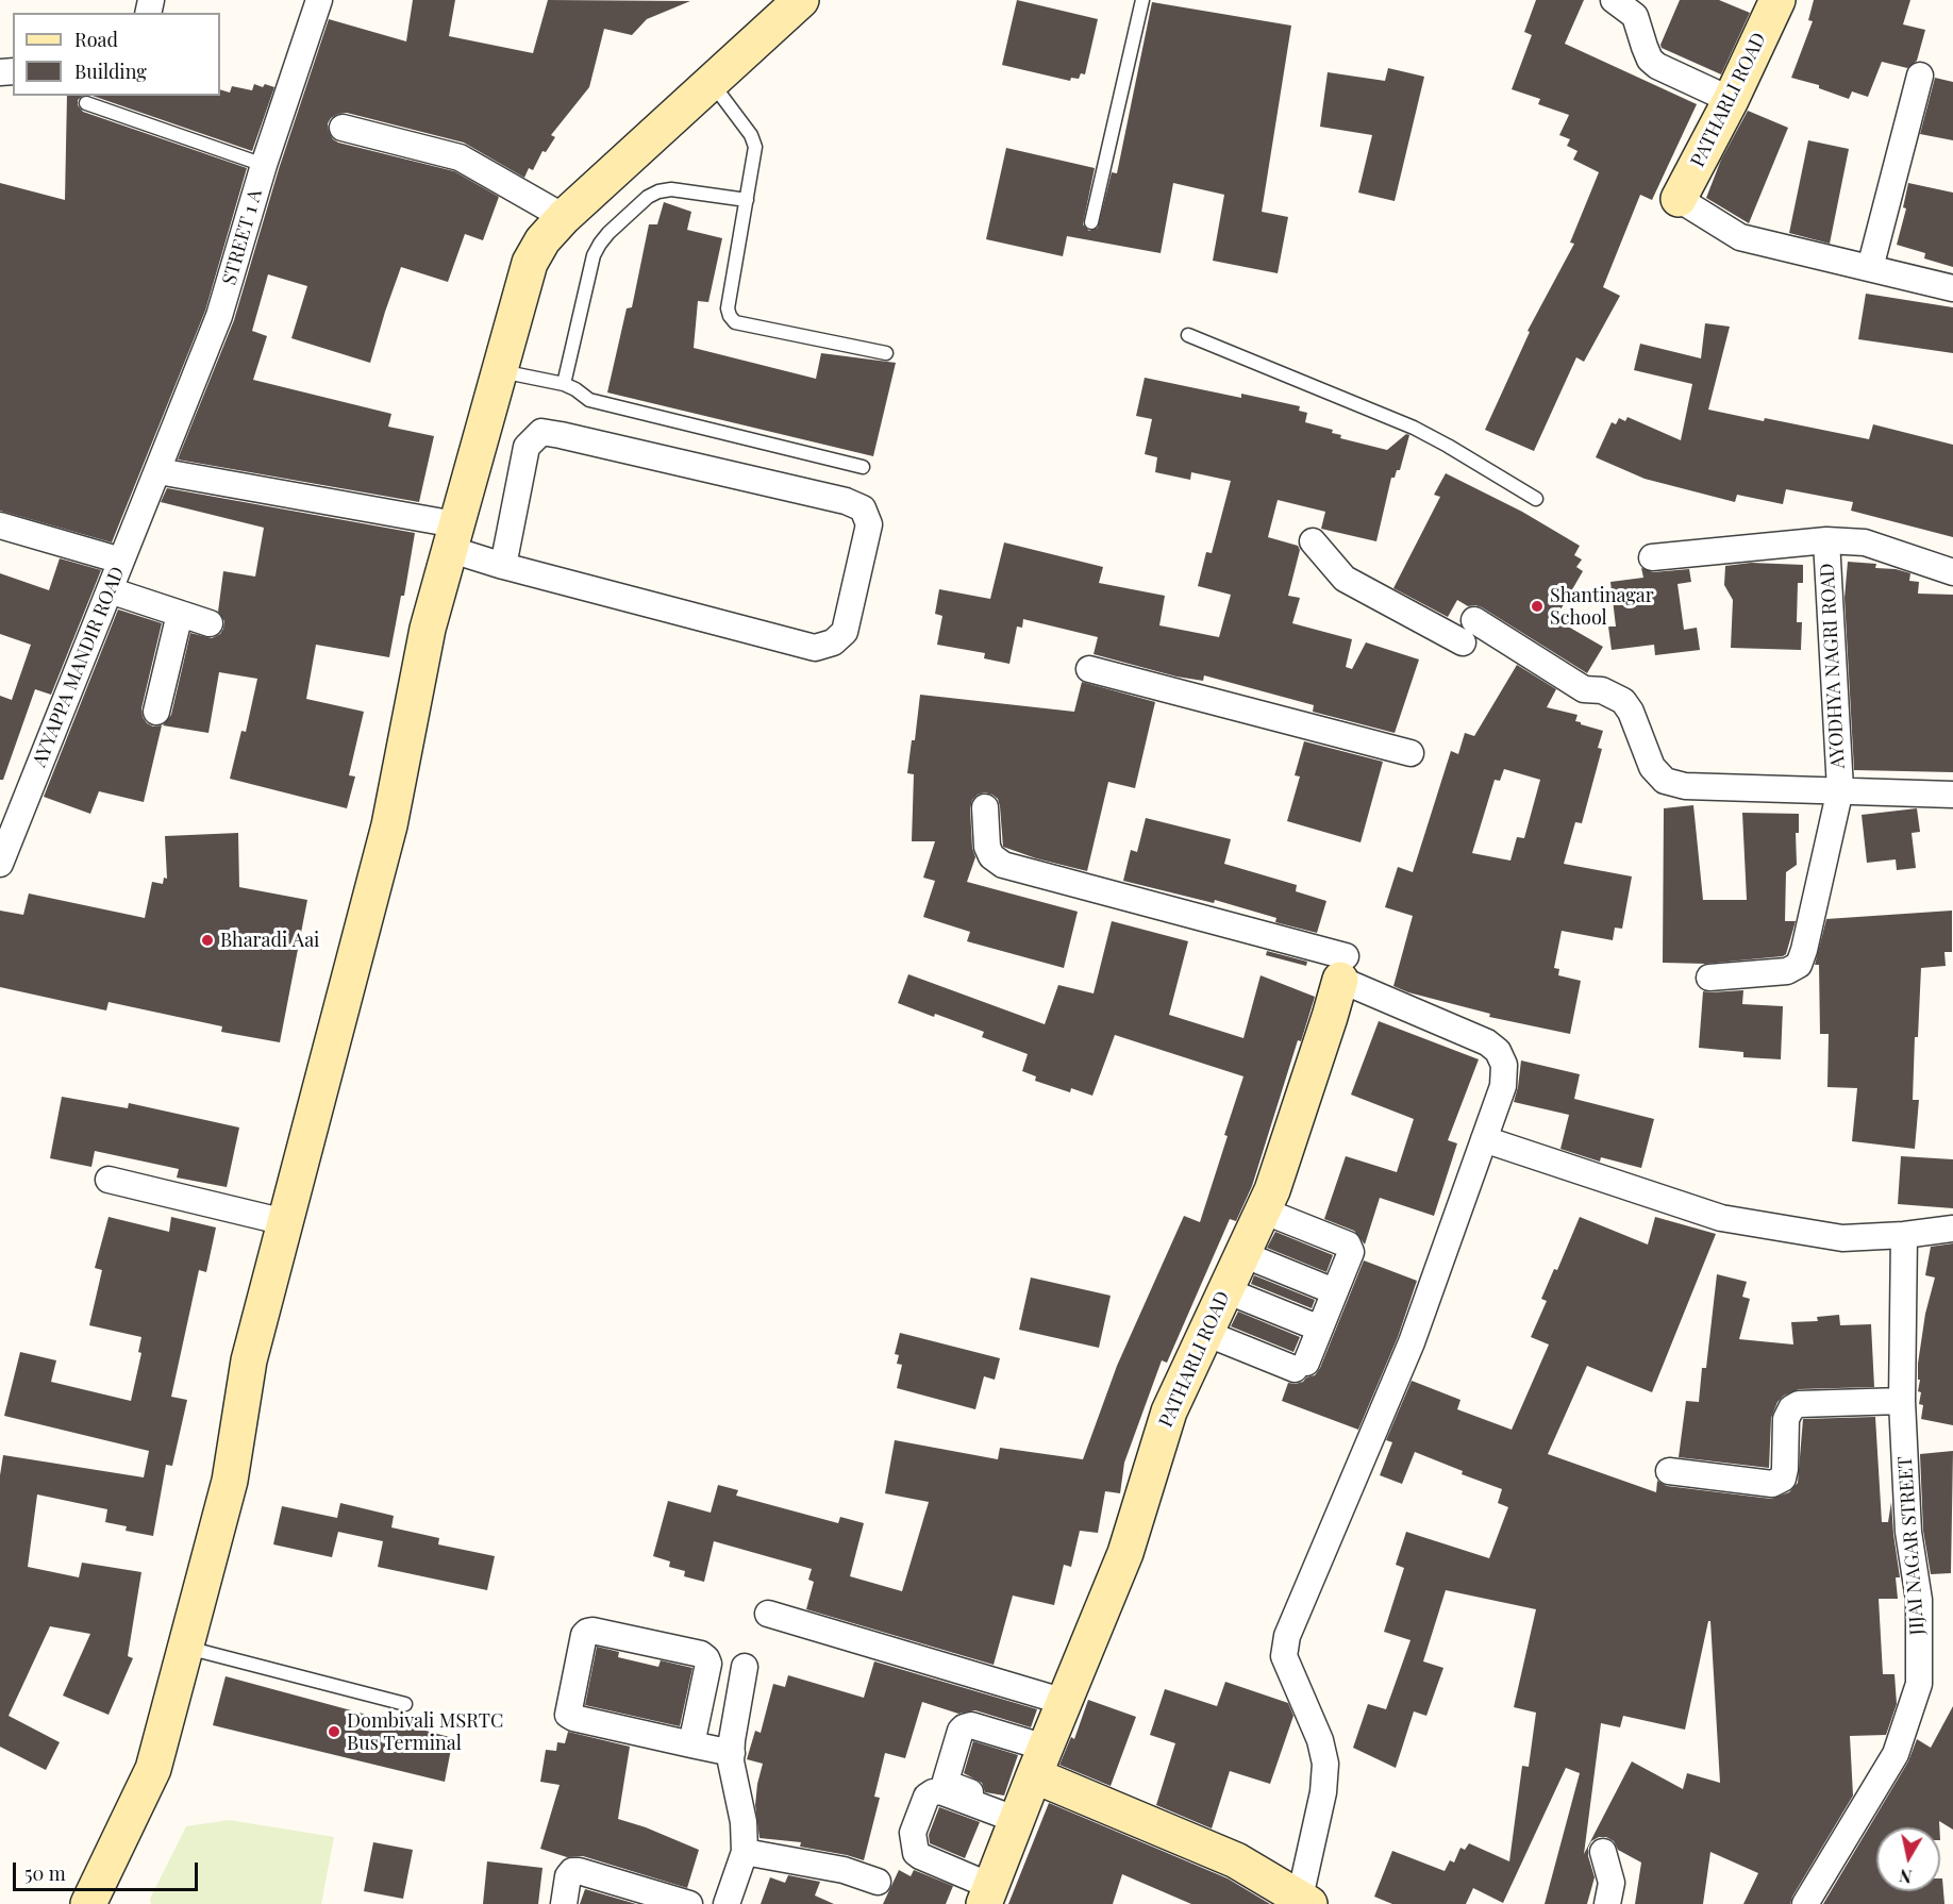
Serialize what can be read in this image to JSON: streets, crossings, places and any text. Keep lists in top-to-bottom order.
{
  "streets": {
    "street": [
      "PATHARLI ROAD",
      "STREET 1 A",
      "AYODHYA NAGRI ROAD",
      "AYYAPPA MANDIR ROAD",
      "JIJAI NAGAR STREET"
    ]
  },
  "crossings": [
    ["STREET 1 A", "AYYAPPA MANDIR ROAD"]
  ],
  "places": ["Shantinagar School", "Bharadi Aai", "Dombivali MSRTC Bus Terminal"],
  "legend": ["Road", "Building"],
  "scale_bar": "50 m",
  "north": "bottom"
}
